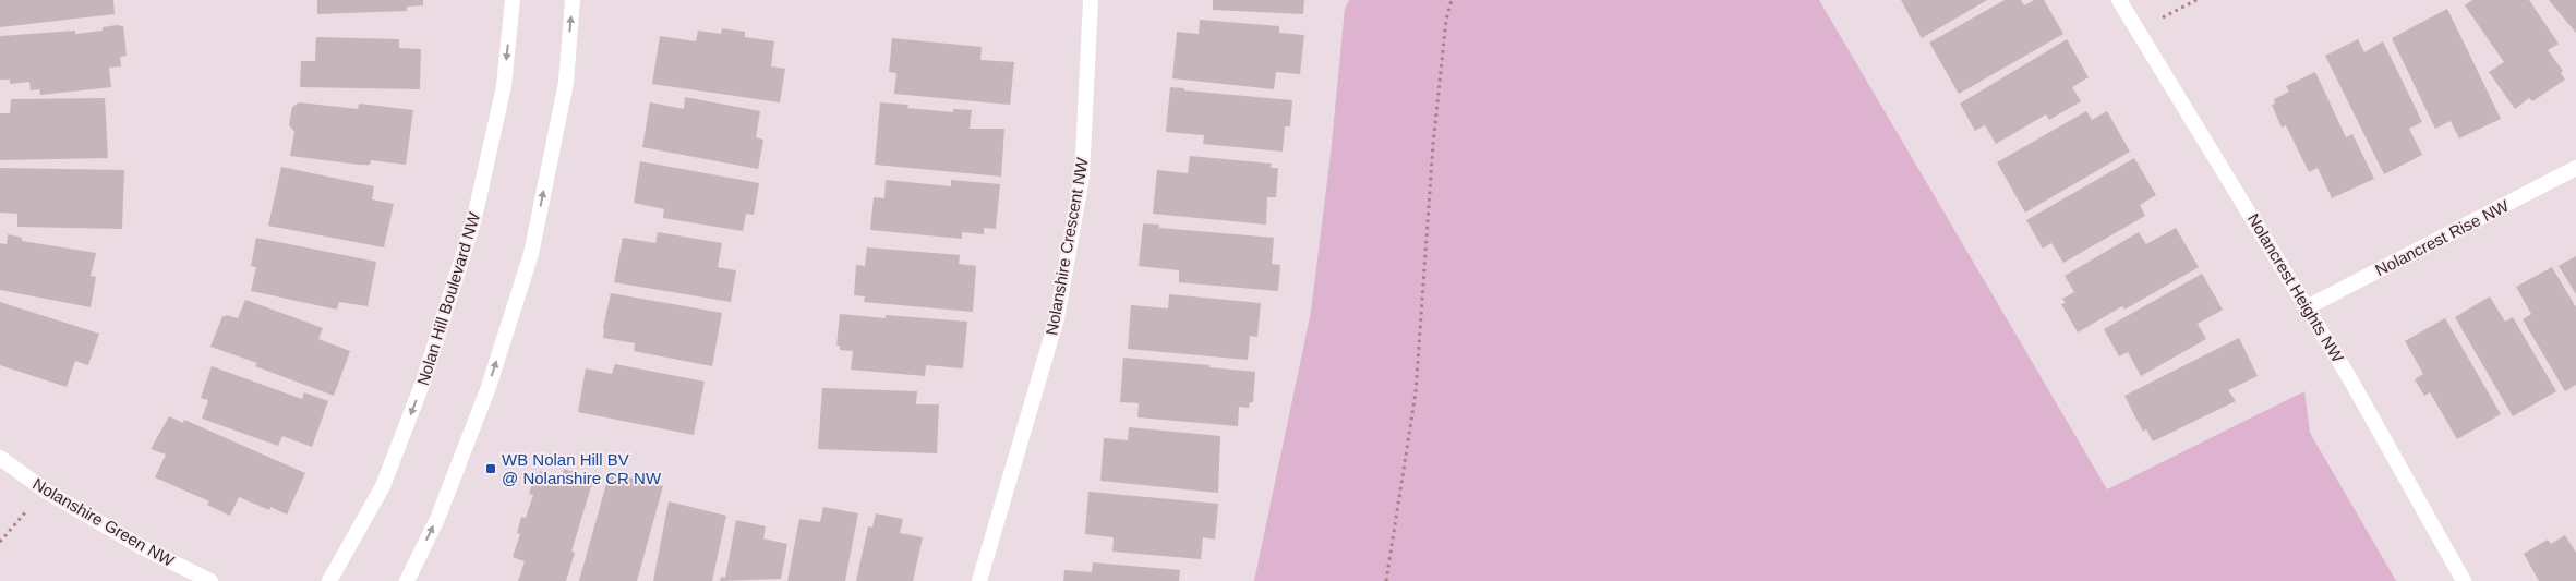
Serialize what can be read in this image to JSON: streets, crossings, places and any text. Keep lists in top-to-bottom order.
{
  "streets": {
    "street": [
      "Nolancrest Rise NW",
      "Nolanshire Crescent NW",
      "Nolancrest Heights NW",
      "Nolan Hill Boulevard NW",
      "Nolanshire Green NW"
    ]
  },
  "crossings": [
    ["Nolancrest Rise NW", "Nolancrest Heights NW"]
  ],
  "places": {
    "transit": ["WB Nolan Hill BV @ Nolanshire CR NW"]
  }
}
